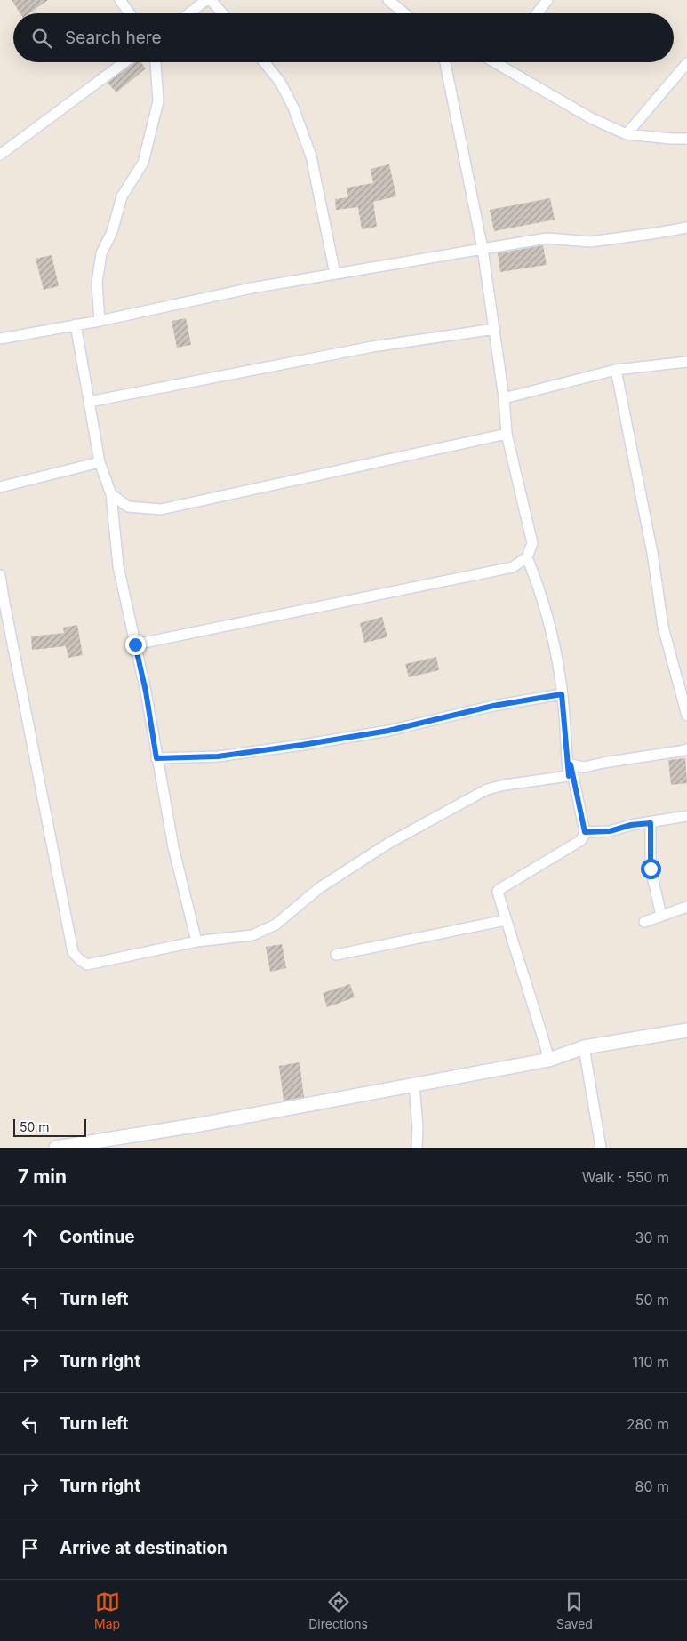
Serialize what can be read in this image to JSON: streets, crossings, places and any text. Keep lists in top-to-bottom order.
{
  "scale_bar": "50 m",
  "page": {
    "search": "Search here",
    "scale": "50 m",
    "heading": ["7 min", "Walk · 550 m"],
    "list": [
      ["Continue", "30 m"],
      ["Turn left", "50 m"],
      ["Turn right", "110 m"],
      ["Turn left", "280 m"],
      ["Turn right", "80 m"],
      "Arrive at destination"
    ],
    "nav": ["Map", "Directions", "Saved"]
  }
}
